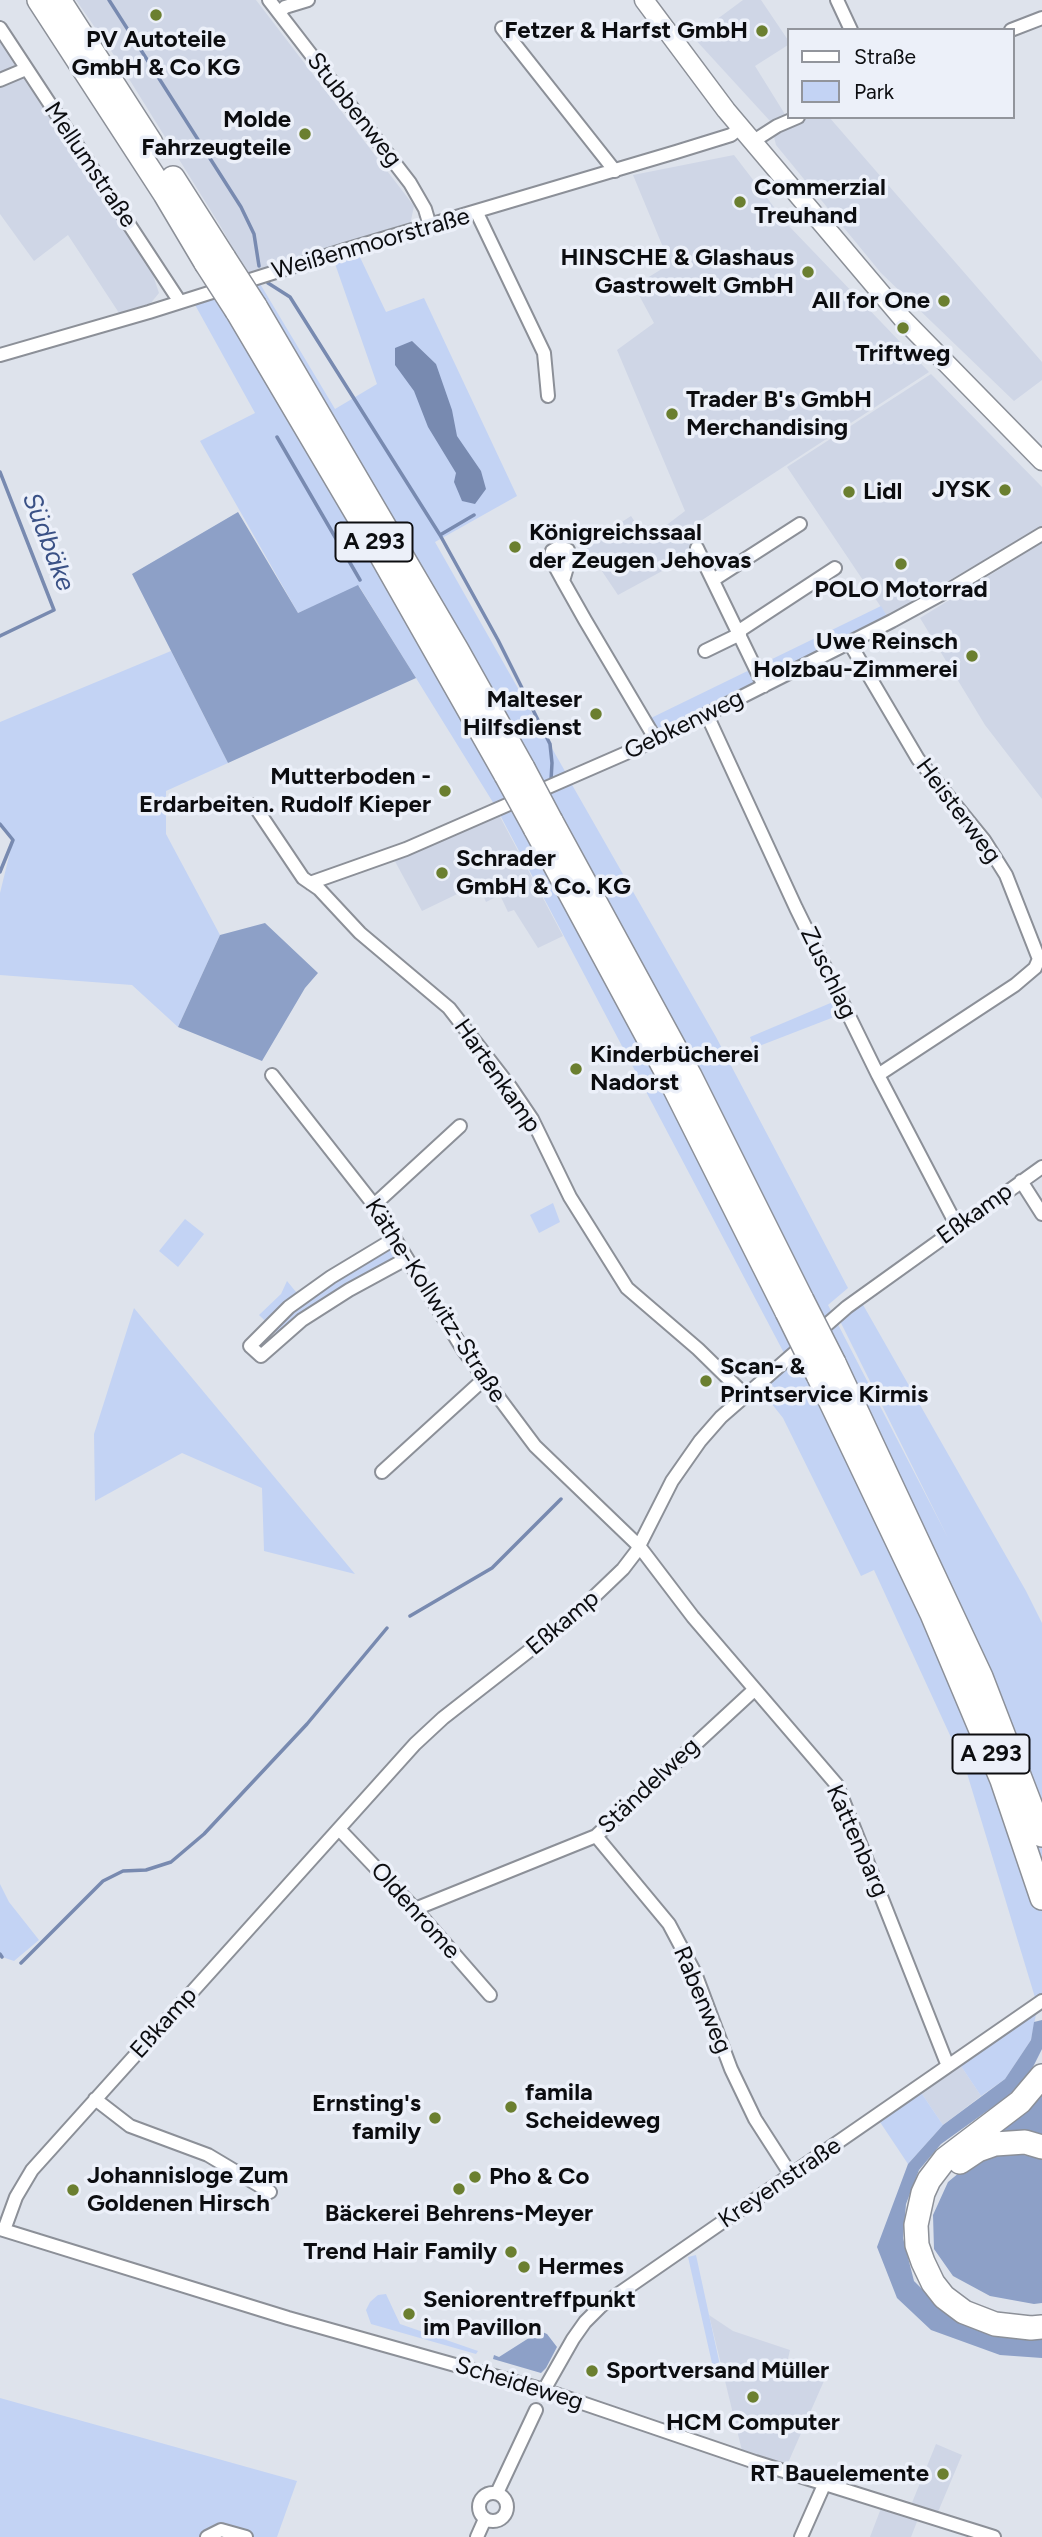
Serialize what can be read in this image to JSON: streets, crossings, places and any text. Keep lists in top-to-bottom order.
{
  "streets": {
    "highway": ["A 293"],
    "street": [
      "Stubbenweg",
      "Mellumstraße",
      "Weißenmoorstraße",
      "Gebkenweg",
      "Heisterweg",
      "Zuschlag",
      "Hartenkamp",
      "Eßkamp",
      "Käthe-Kollwitz-Straße",
      "Ständelweg",
      "Kattenbarg",
      "Oldenrome",
      "Rabenweg",
      "Kreyenstraße",
      "Scheideweg"
    ]
  },
  "crossings": [
    ["Stubbenweg", "Weißenmoorstraße"],
    ["Mellumstraße", "Weißenmoorstraße"],
    ["Gebkenweg", "Heisterweg"],
    ["Gebkenweg", "Zuschlag"],
    ["Gebkenweg", "Hartenkamp"],
    ["Heisterweg", "Zuschlag"],
    ["Zuschlag", "Eßkamp"],
    ["Hartenkamp", "Eßkamp"],
    ["Eßkamp", "Käthe-Kollwitz-Straße"],
    ["Eßkamp", "Kattenbarg"],
    ["Eßkamp", "Oldenrome"],
    ["Eßkamp", "Scheideweg"],
    ["Käthe-Kollwitz-Straße", "Kattenbarg"],
    ["Ständelweg", "Kattenbarg"],
    ["Ständelweg", "Oldenrome"],
    ["Ständelweg", "Rabenweg"],
    ["Kattenbarg", "Kreyenstraße"],
    ["Rabenweg", "Kreyenstraße"],
    ["Kreyenstraße", "Scheideweg"]
  ],
  "water": ["Südbäke"],
  "places": [
    "PV Autoteile GmbH & Co KG",
    "Fetzer & Harfst GmbH",
    "Molde Fahrzeugteile",
    "Commerzial Treuhand",
    "HINSCHE & Glashaus Gastrowelt GmbH",
    "All for One",
    "Triftweg",
    "Trader B's GmbH Merchandising",
    "JYSK",
    "Lidl",
    "Königreichssaal der Zeugen Jehovas",
    "POLO Motorrad",
    "Uwe Reinsch Holzbau-Zimmerei",
    "Malteser Hilfsdienst",
    "Mutterboden - Erdarbeiten. Rudolf Kieper",
    "Schrader GmbH & Co. KG",
    "Kinderbücherei Nadorst",
    "Scan- & Printservice Kirmis",
    "famila Scheideweg",
    "Ernsting's family",
    "Pho & Co",
    "Bäckerei Behrens-Meyer",
    "Johannisloge Zum Goldenen Hirsch",
    "Trend Hair Family",
    "Hermes",
    "Seniorentreffpunkt im Pavillon",
    "Sportversand Müller",
    "HCM Computer",
    "RT Bauelemente"
  ],
  "legend": ["Straße", "Park"]
}
